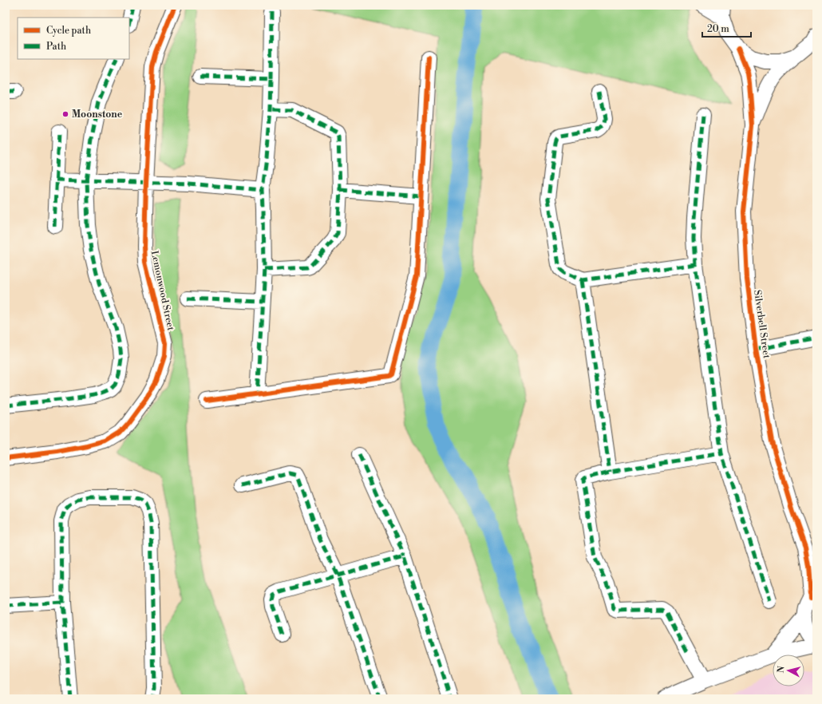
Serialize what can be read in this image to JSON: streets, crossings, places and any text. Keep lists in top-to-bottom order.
{
  "streets": {
    "street": ["Lemonwood Street", "Silverbell Street"]
  },
  "places": ["Moonstone"],
  "legend": ["Cycle path", "Path"],
  "scale_bar": "20 m",
  "north": "left"
}
